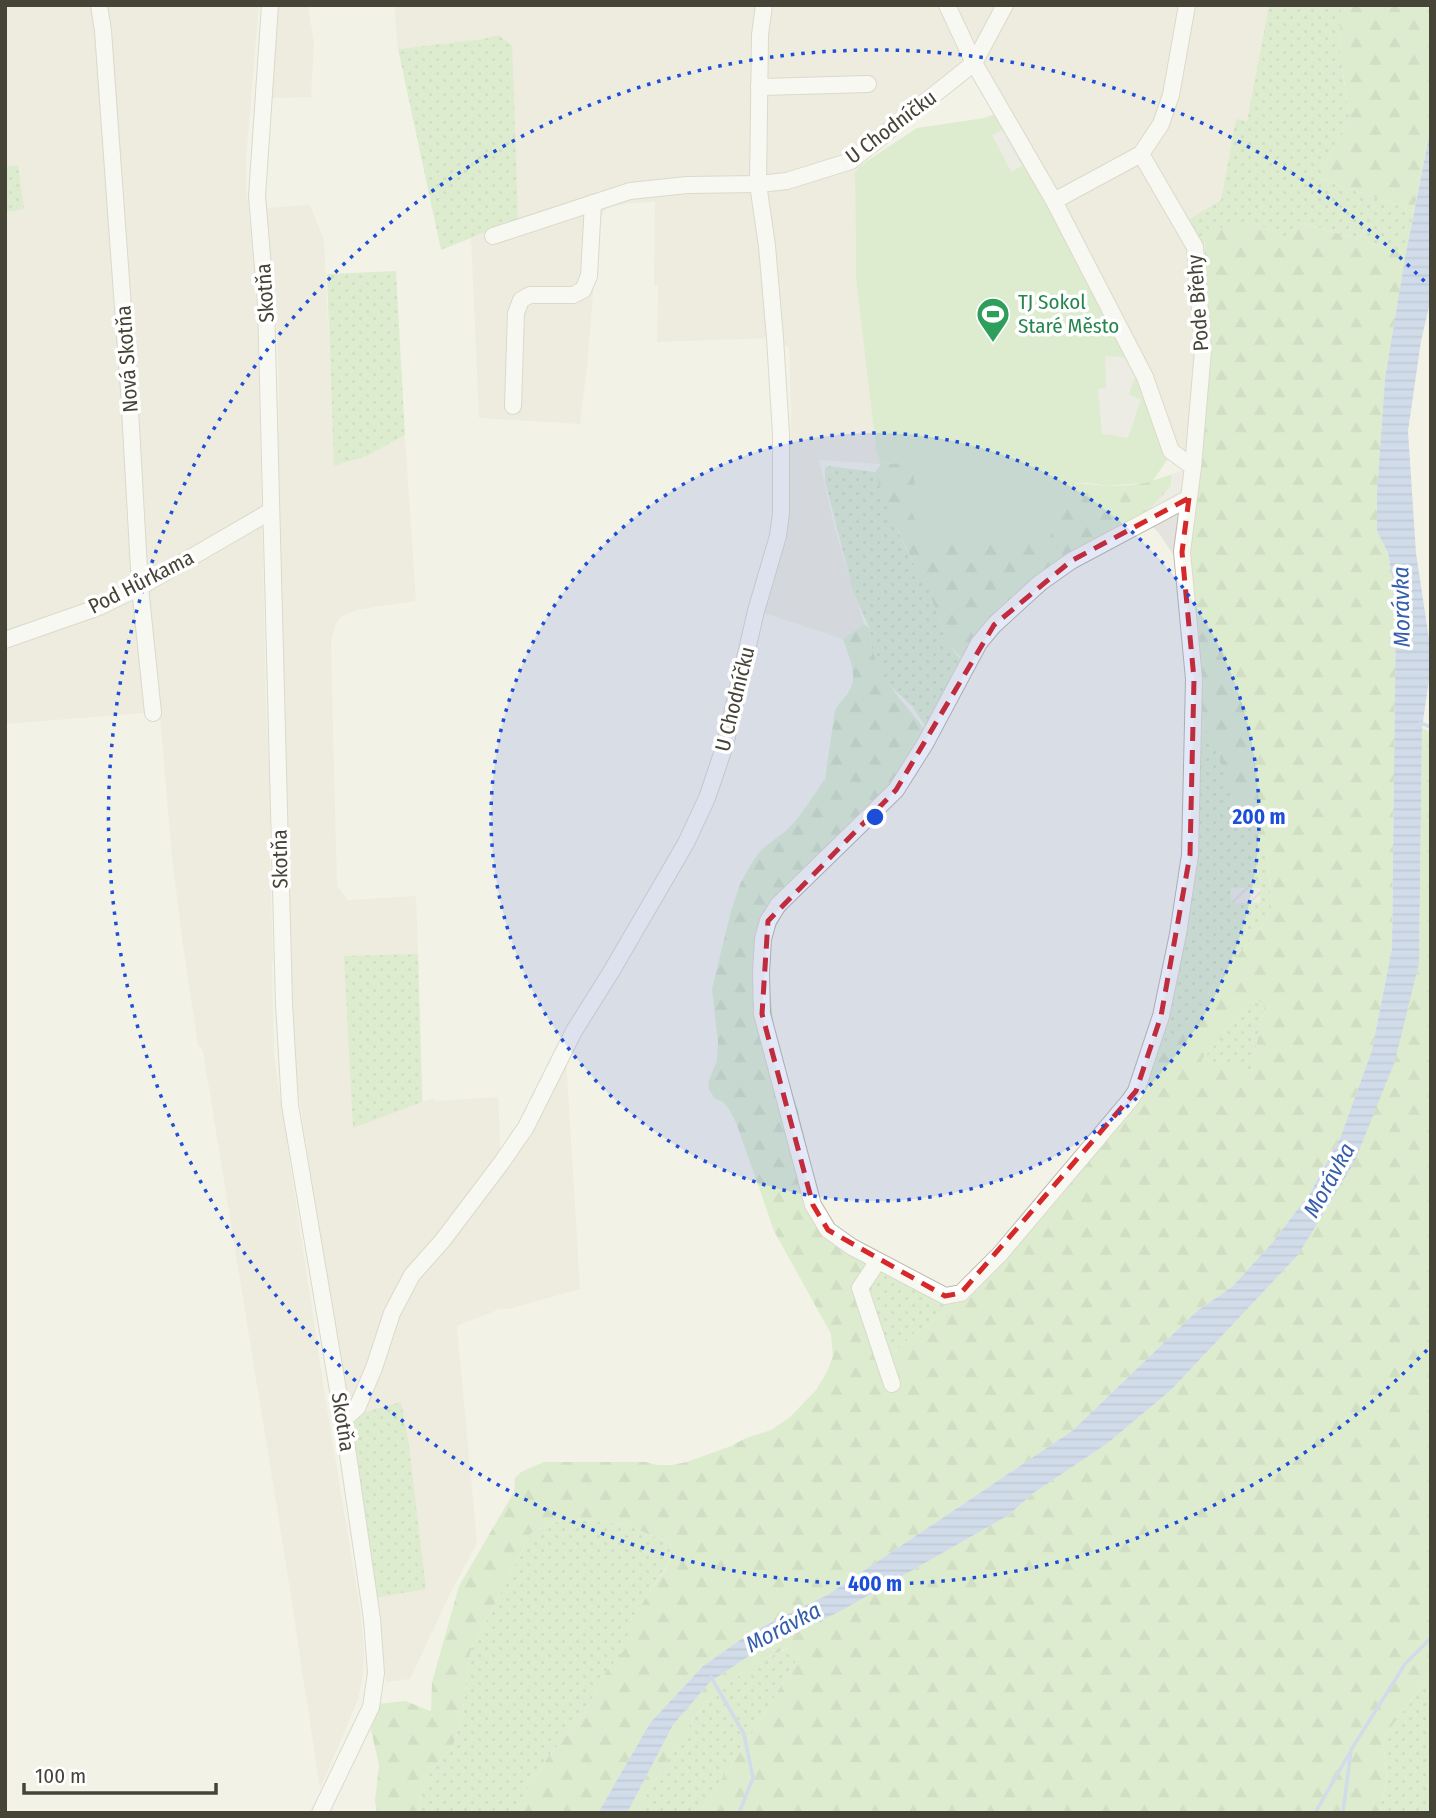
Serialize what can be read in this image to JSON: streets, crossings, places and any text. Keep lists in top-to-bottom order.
{
  "streets": {
    "street": [
      "U Chodníčku",
      "Skotňa",
      "Pode Břehy",
      "Nová Skotňa",
      "Pod Hůrkama"
    ]
  },
  "crossings": [
    ["U Chodníčku", "Skotňa"],
    ["Skotňa", "Pod Hůrkama"],
    ["Nová Skotňa", "Pod Hůrkama"]
  ],
  "water": ["Morávka"],
  "places": {
    "sports": ["TJ Sokol Staré Město"]
  },
  "scale_bar": "100 m",
  "rings": ["200 m", "400 m"]
}
